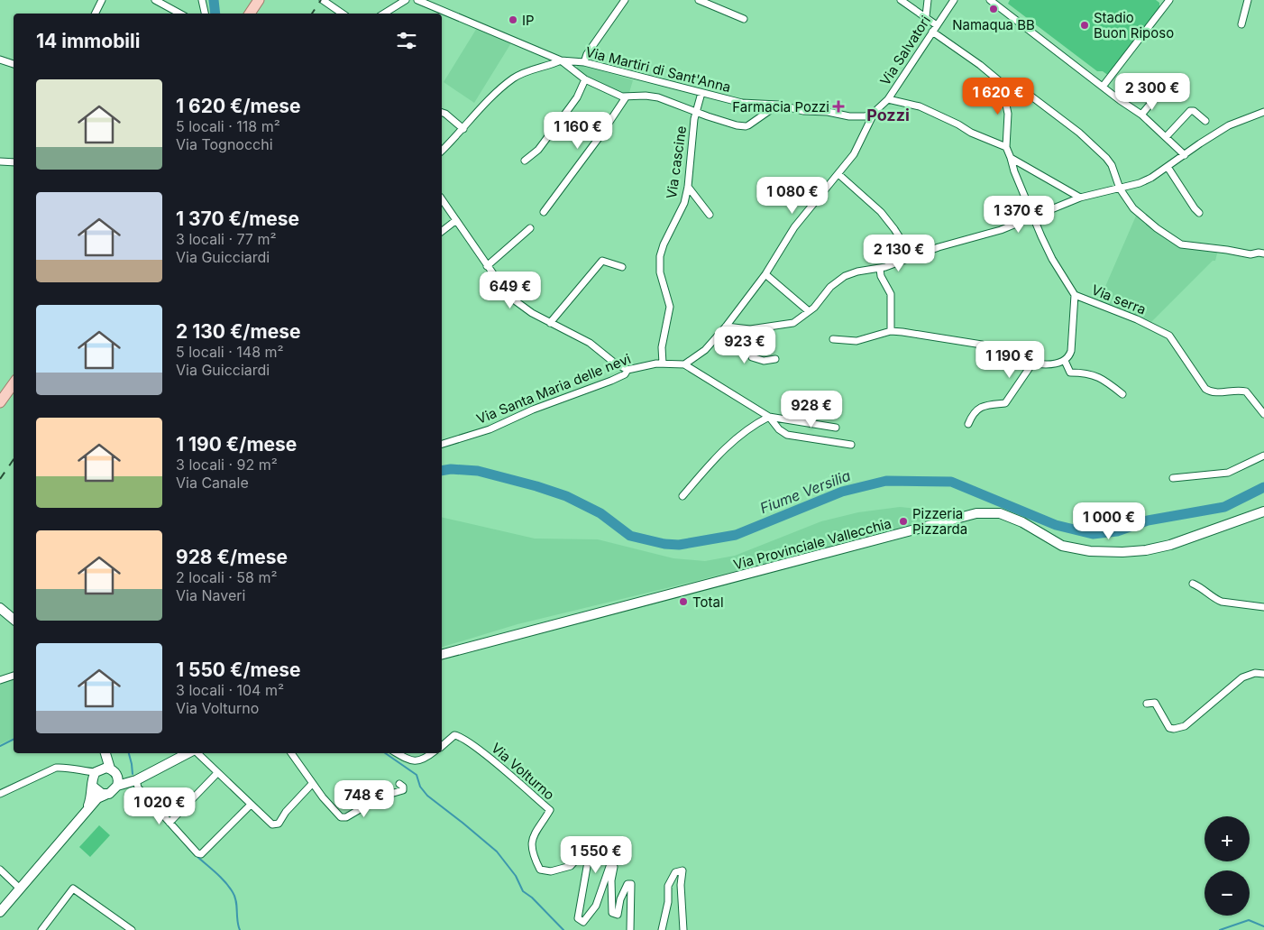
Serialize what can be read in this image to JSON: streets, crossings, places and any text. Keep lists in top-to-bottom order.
{
  "streets": {
    "main road": ["Via Provinciale Vallecchia"],
    "street": [
      "Via Salvatori",
      "Via Martiri di Sant'Anna",
      "Via cascine",
      "Via serra",
      "Via Santa Maria delle nevi",
      "Via Volturno"
    ]
  },
  "crossings": [
    ["Via Salvatori", "Via Martiri di Sant'Anna"],
    ["Via Martiri di Sant'Anna", "Via cascine"],
    ["Via cascine", "Via Santa Maria delle nevi"]
  ],
  "districts": ["Pozzi"],
  "water": ["Fiume Versilia"],
  "places": {
    "other": [
      "Namaqua BB",
      "IP",
      "Stadio Buon Riposo",
      "Pizzeria Pizzarda",
      "Total"
    ],
    "health": ["Farmacia Pozzi"]
  },
  "page": {
    "heading": "14 immobili",
    "list": [
      {
        "name": "1 620 €/mese",
        "note": "5 locali · 118 m² · Via Tognocchi"
      },
      {
        "name": "1 370 €/mese",
        "note": "3 locali · 77 m² · Via Guicciardi"
      },
      {
        "name": "2 130 €/mese",
        "note": "5 locali · 148 m² · Via Guicciardi"
      },
      {
        "name": "1 190 €/mese",
        "note": "3 locali · 92 m² · Via Canale"
      },
      {
        "name": "928 €/mese",
        "note": "2 locali · 58 m² · Via Naveri"
      },
      {
        "name": "1 550 €/mese",
        "note": "3 locali · 104 m² · Via Volturno"
      }
    ],
    "price": [
      "2 300 €",
      "1 620 €",
      "1 160 €",
      "1 080 €",
      "1 370 €",
      "2 130 €",
      "649 €",
      "923 €",
      "1 190 €",
      "928 €",
      "1 000 €",
      "748 €",
      "1 020 €",
      "1 550 €"
    ],
    "map_buttons": ["+", "−"]
  }
}
